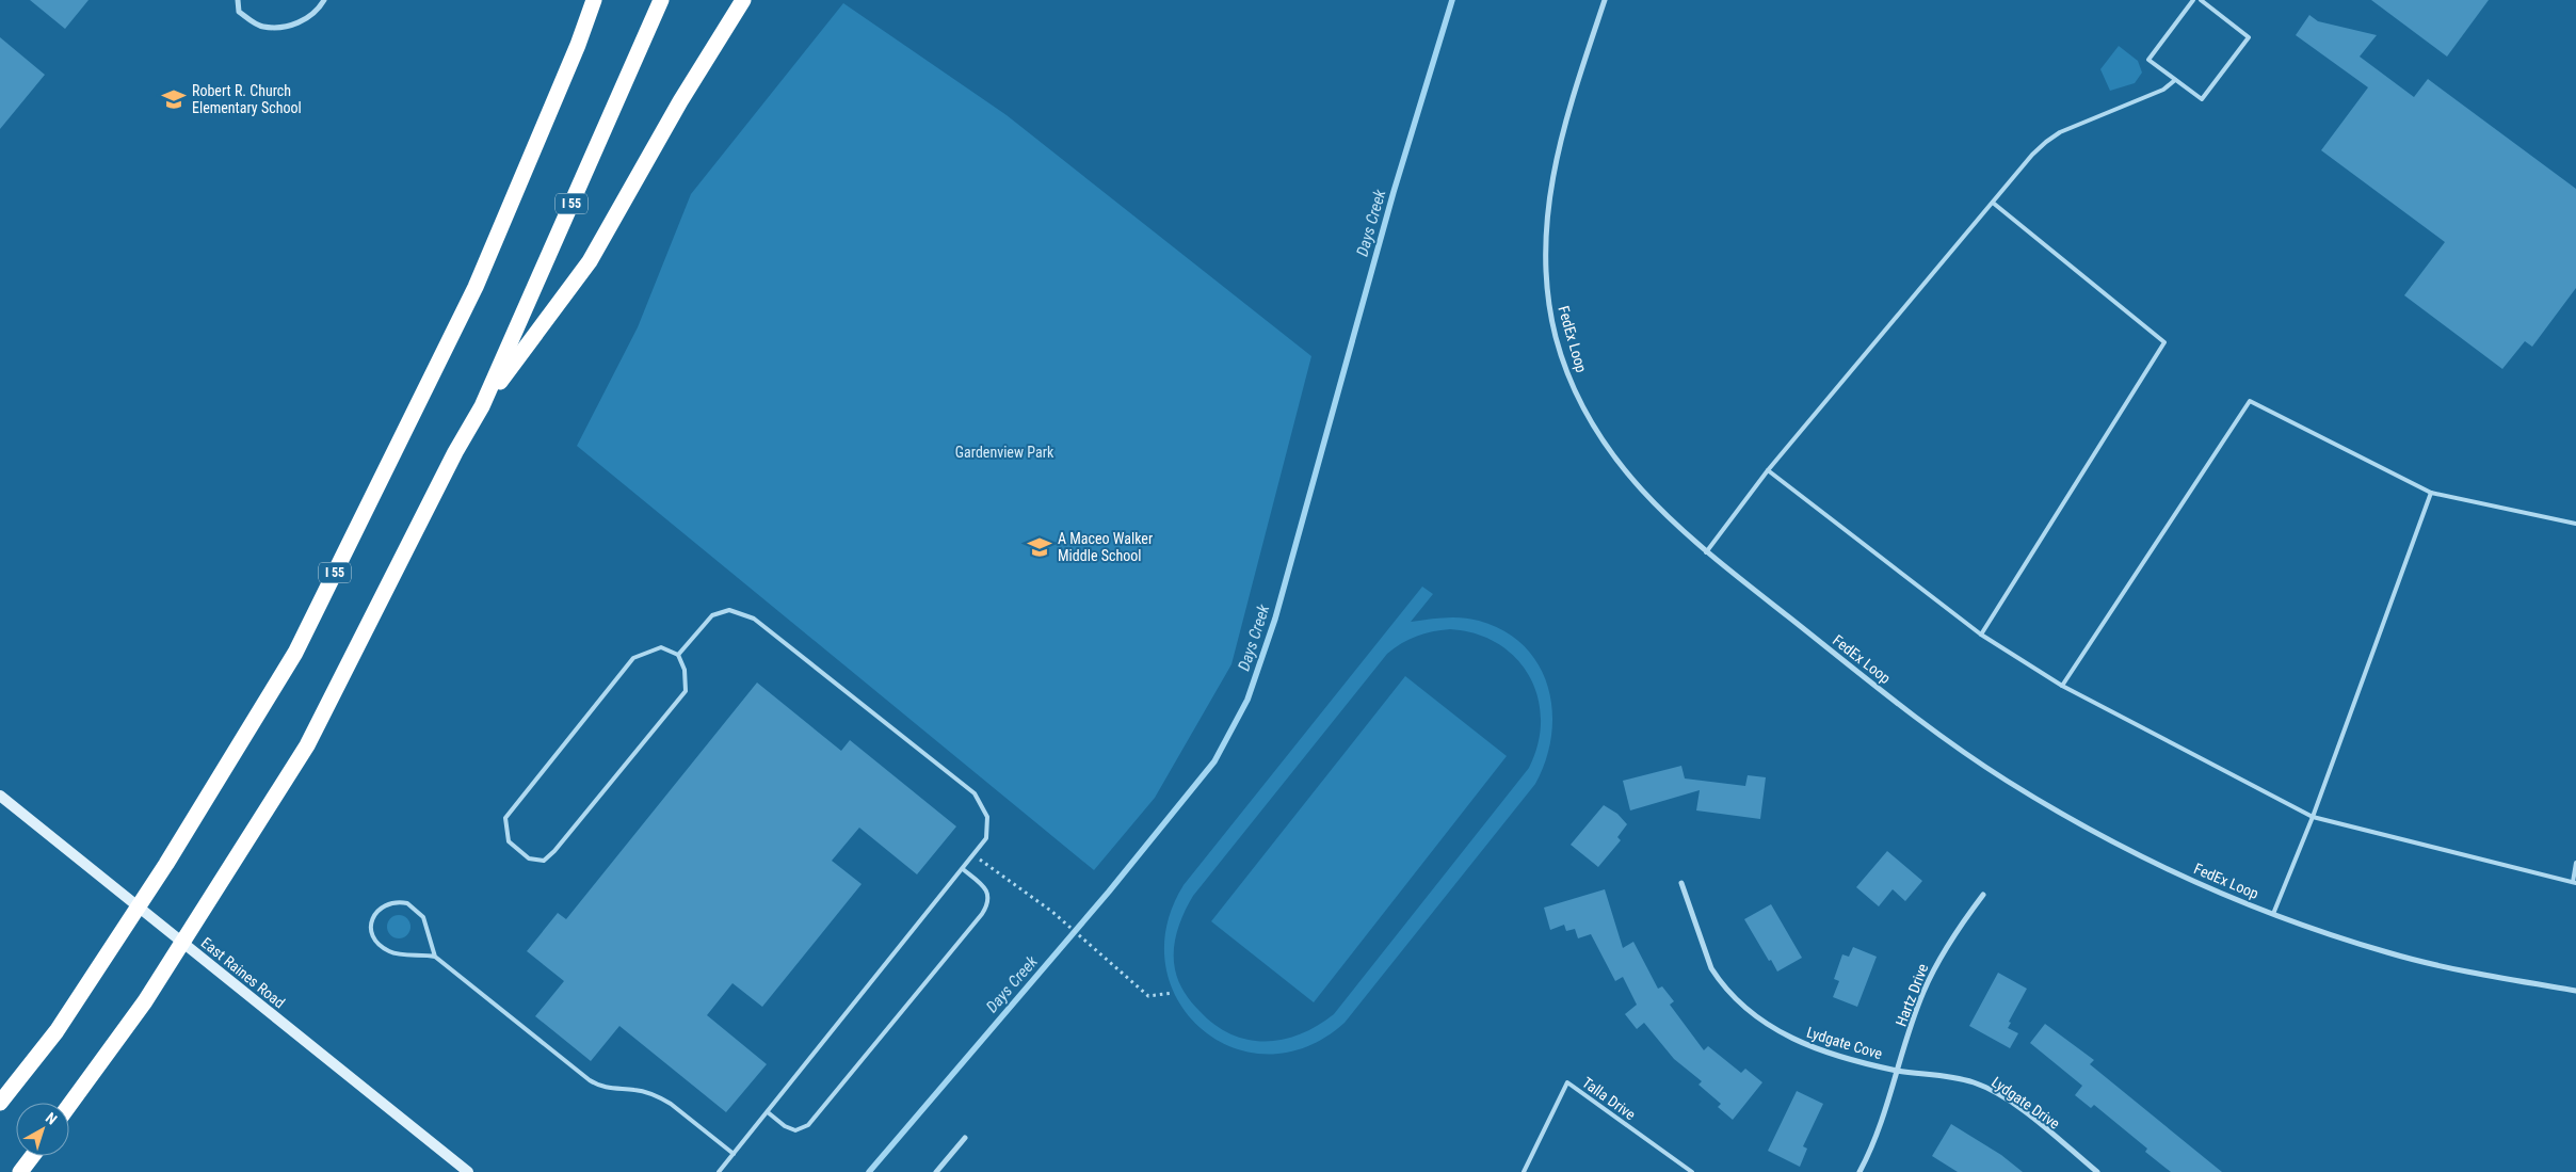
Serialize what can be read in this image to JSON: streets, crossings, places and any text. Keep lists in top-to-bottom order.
{
  "streets": {
    "highway": ["I 55"],
    "main road": ["East Raines Road"],
    "street": [
      "FedEx Loop",
      "Hartz Drive",
      "Lydgate Cove",
      "Lydgate Drive"
    ],
    "lane": ["Talla Drive"]
  },
  "crossings": [
    ["Hartz Drive", "Lydgate Cove"],
    ["Hartz Drive", "Lydgate Drive"],
    ["Lydgate Cove", "Lydgate Drive"]
  ],
  "water": ["Days Creek"],
  "parks": ["Gardenview Park"],
  "places": {
    "school or university": ["Robert R. Church Elementary School", "A Maceo Walker Middle School"]
  },
  "north": "top right"
}
